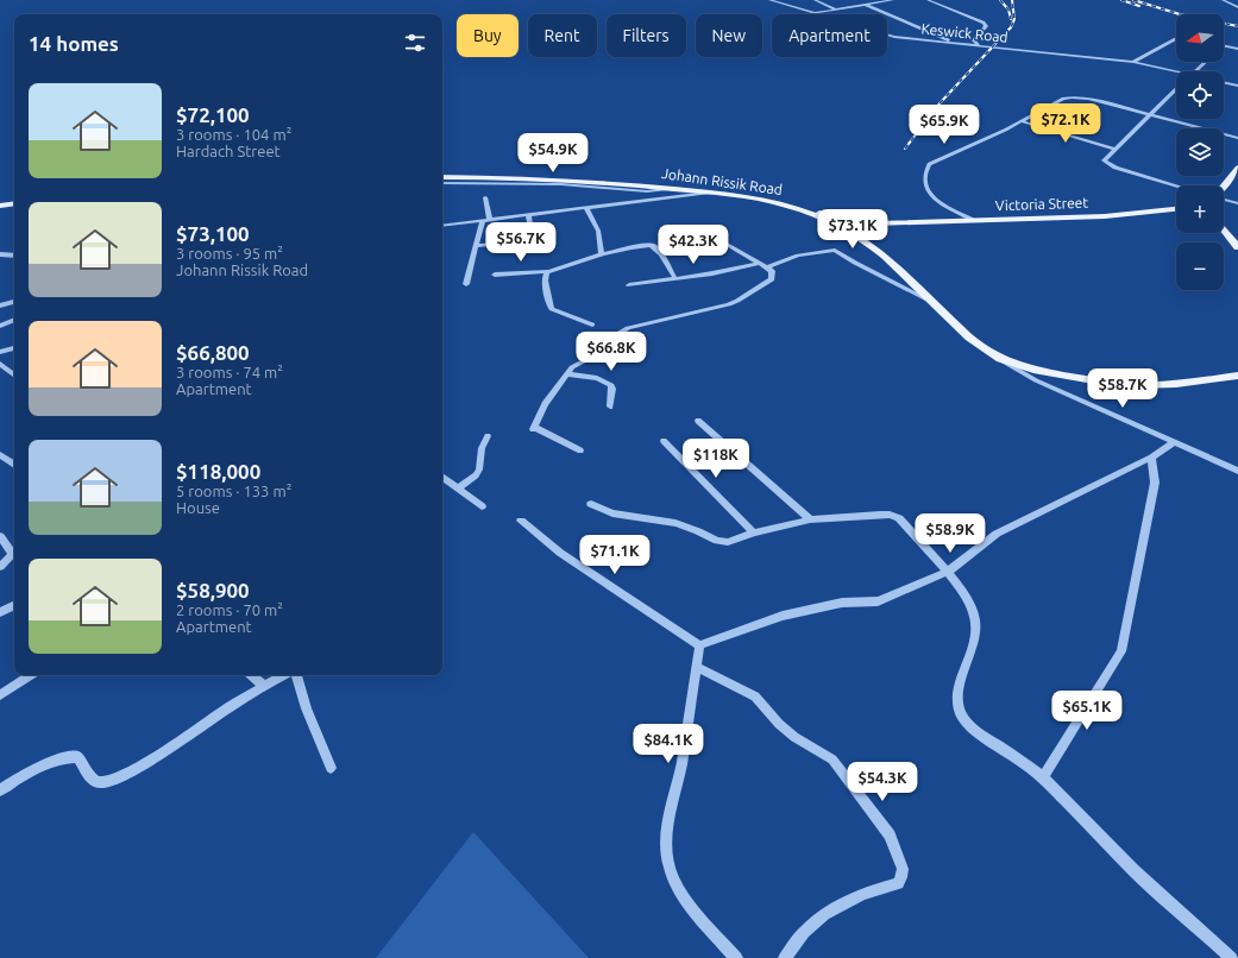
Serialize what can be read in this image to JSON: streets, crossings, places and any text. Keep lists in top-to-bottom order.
{
  "streets": {
    "main road": ["Johann Rissik Road", "Victoria Street"],
    "street": ["Keswick Road"]
  },
  "crossings": [
    ["Johann Rissik Road", "Victoria Street"]
  ],
  "north": "left",
  "page": {
    "map_buttons": ["+", "−"],
    "chip": [
      "Buy",
      "Rent",
      "Filters",
      "New",
      "Apartment"
    ],
    "heading": "14 homes",
    "list": [
      {
        "name": "$72,100",
        "note": "3 rooms · 104 m² · Hardach Street"
      },
      {
        "name": "$73,100",
        "note": "3 rooms · 95 m² · Johann Rissik Road"
      },
      {
        "name": "$66,800",
        "note": "3 rooms · 74 m² · Apartment"
      },
      {
        "name": "$118,000",
        "note": "5 rooms · 133 m² · House"
      },
      {
        "name": "$58,900",
        "note": "2 rooms · 70 m² · Apartment"
      }
    ],
    "price": [
      "$72.1K",
      "$65.9K",
      "$54.9K",
      "$73.1K",
      "$56.7K",
      "$42.3K",
      "$66.8K",
      "$58.7K",
      "$118K",
      "$58.9K",
      "$71.1K",
      "$65.1K",
      "$84.1K",
      "$54.3K"
    ]
  }
}
